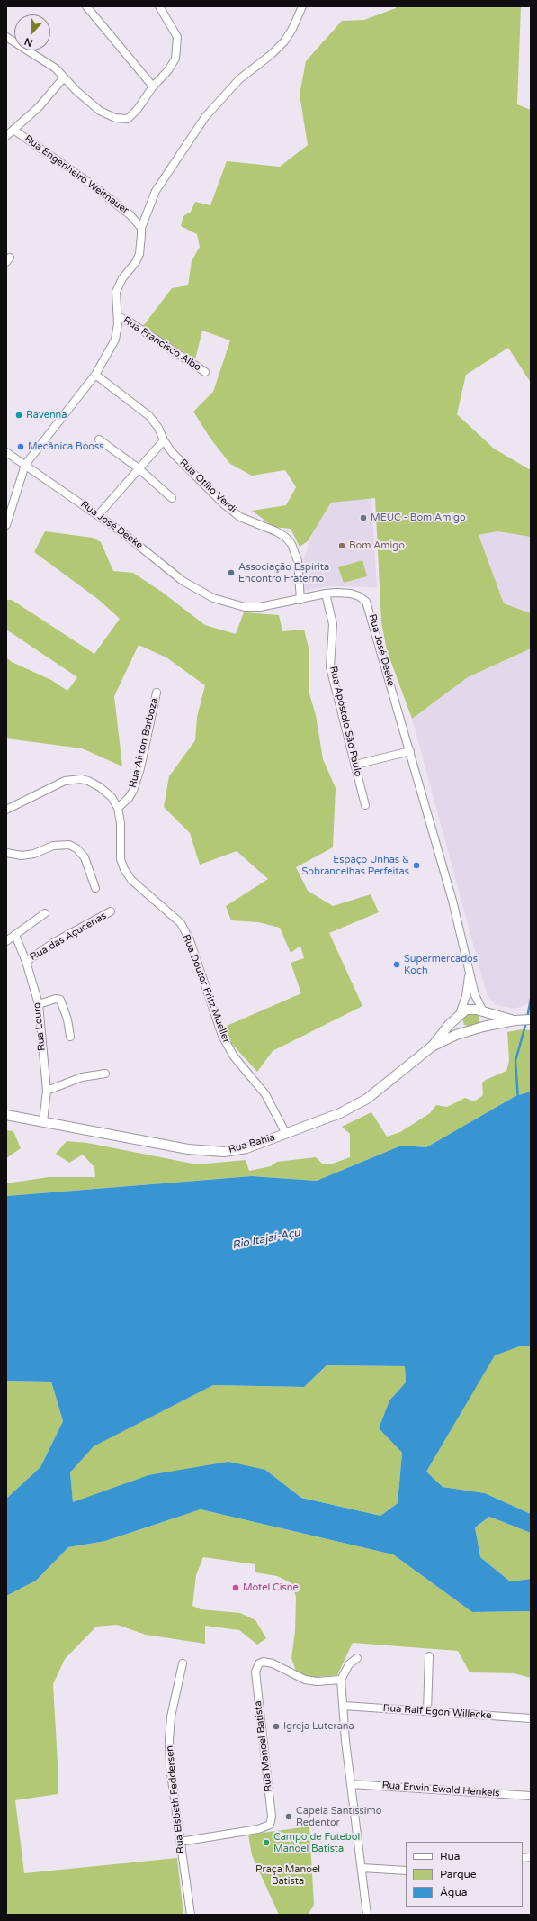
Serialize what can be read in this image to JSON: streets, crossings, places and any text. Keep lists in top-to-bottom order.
{
  "streets": {
    "main road": ["Rua Bahia"],
    "street": [
      "Rua Engenheiro Weitnauer",
      "Rua Francisco Albo",
      "Rua Otílio Verdi",
      "Rua José Deeke",
      "Rua Apóstolo São Paulo",
      "Rua Airton Barboza",
      "Rua das Açucenas",
      "Rua Doutor Fritz Mueller",
      "Rua Louro",
      "Rua Ralf Egon Willecke",
      "Rua Manoel Batista",
      "Rua Erwin Ewald Henkels",
      "Rua Elsbeth Feddersen"
    ]
  },
  "crossings": [
    ["Rua Otílio Verdi", "Rua José Deeke"],
    ["Rua José Deeke", "Rua Apóstolo São Paulo"],
    ["Rua José Deeke", "Rua Bahia"],
    ["Rua Airton Barboza", "Rua Doutor Fritz Mueller"],
    ["Rua das Açucenas", "Rua Louro"],
    ["Rua Doutor Fritz Mueller", "Rua Bahia"],
    ["Rua Louro", "Rua Bahia"],
    ["Rua Manoel Batista", "Rua Elsbeth Feddersen"]
  ],
  "water": ["Rio Itajaí-Açu"],
  "parks": ["Praça Manoel Batista"],
  "places": [
    "Ravenna",
    "Mecânica Booss",
    "MEUC - Bom Amigo",
    "Bom Amigo",
    "Associação Espírita Encontro Fraterno",
    "Espaço Unhas & Sobrancelhas Perfeitas",
    "Supermercados Koch",
    "Motel Cisne",
    "Igreja Luterana",
    "Capela Santíssimo Redentor",
    "Campo de Futebol Manoel Batista"
  ],
  "legend": ["Rua", "Parque", "Água"],
  "north": "bottom"
}
